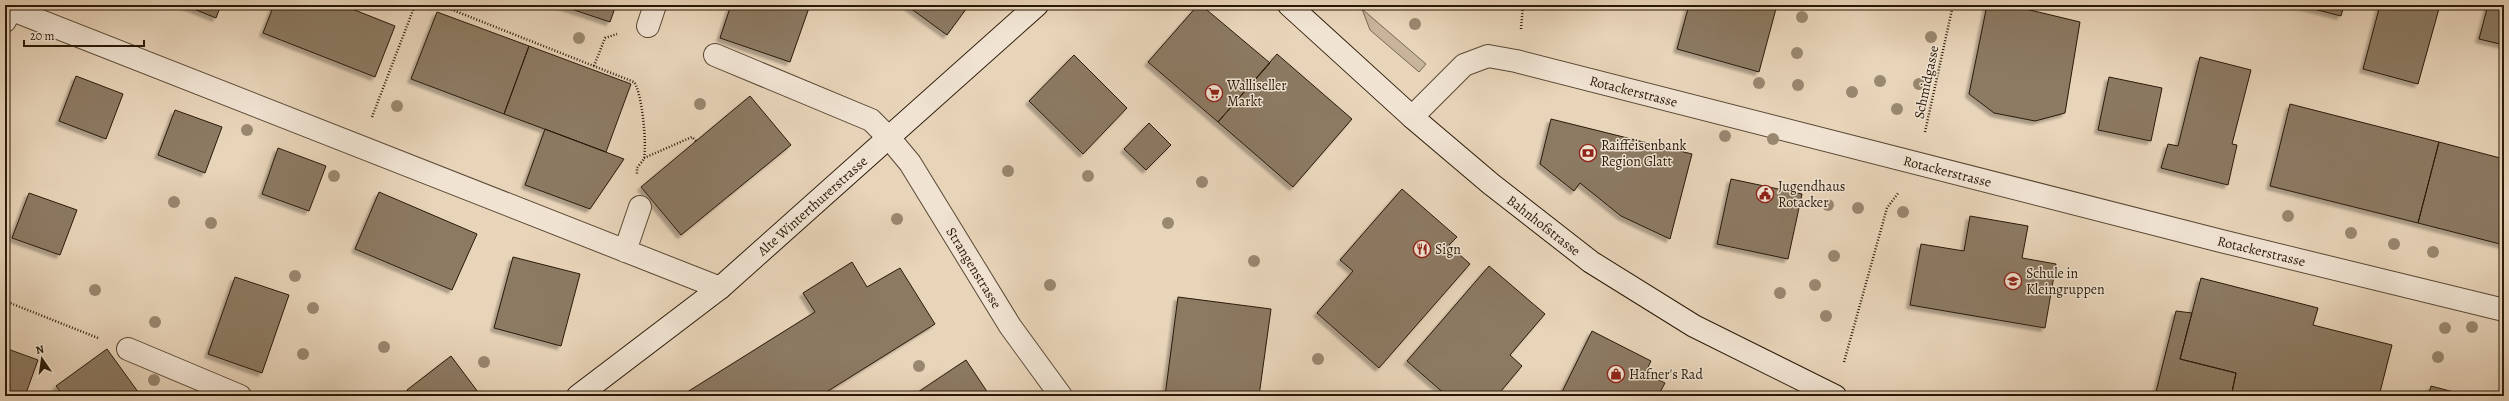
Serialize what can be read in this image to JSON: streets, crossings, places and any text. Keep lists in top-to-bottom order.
{
  "streets": {
    "street": [
      "Rotackerstrasse",
      "Alte Winterthurerstrasse",
      "Bahnhofstrasse",
      "Strangenstrasse"
    ],
    "path": ["Schmidgasse"]
  },
  "crossings": [
    ["Schmidgasse", "Rotackerstrasse"],
    ["Rotackerstrasse", "Bahnhofstrasse"],
    ["Alte Winterthurerstrasse", "Strangenstrasse"]
  ],
  "places": {
    "supermarket": ["Walliseller Markt"],
    "bank": ["Raiffeisenbank Region Glatt"],
    "public building": ["Jugendhaus Rotacker"],
    "restaurant": ["Sign"],
    "school or university": ["Schule in Kleingruppen"],
    "shop": ["Hafner's Rad"]
  },
  "scale_bar": "20 m",
  "north": "top"
}
